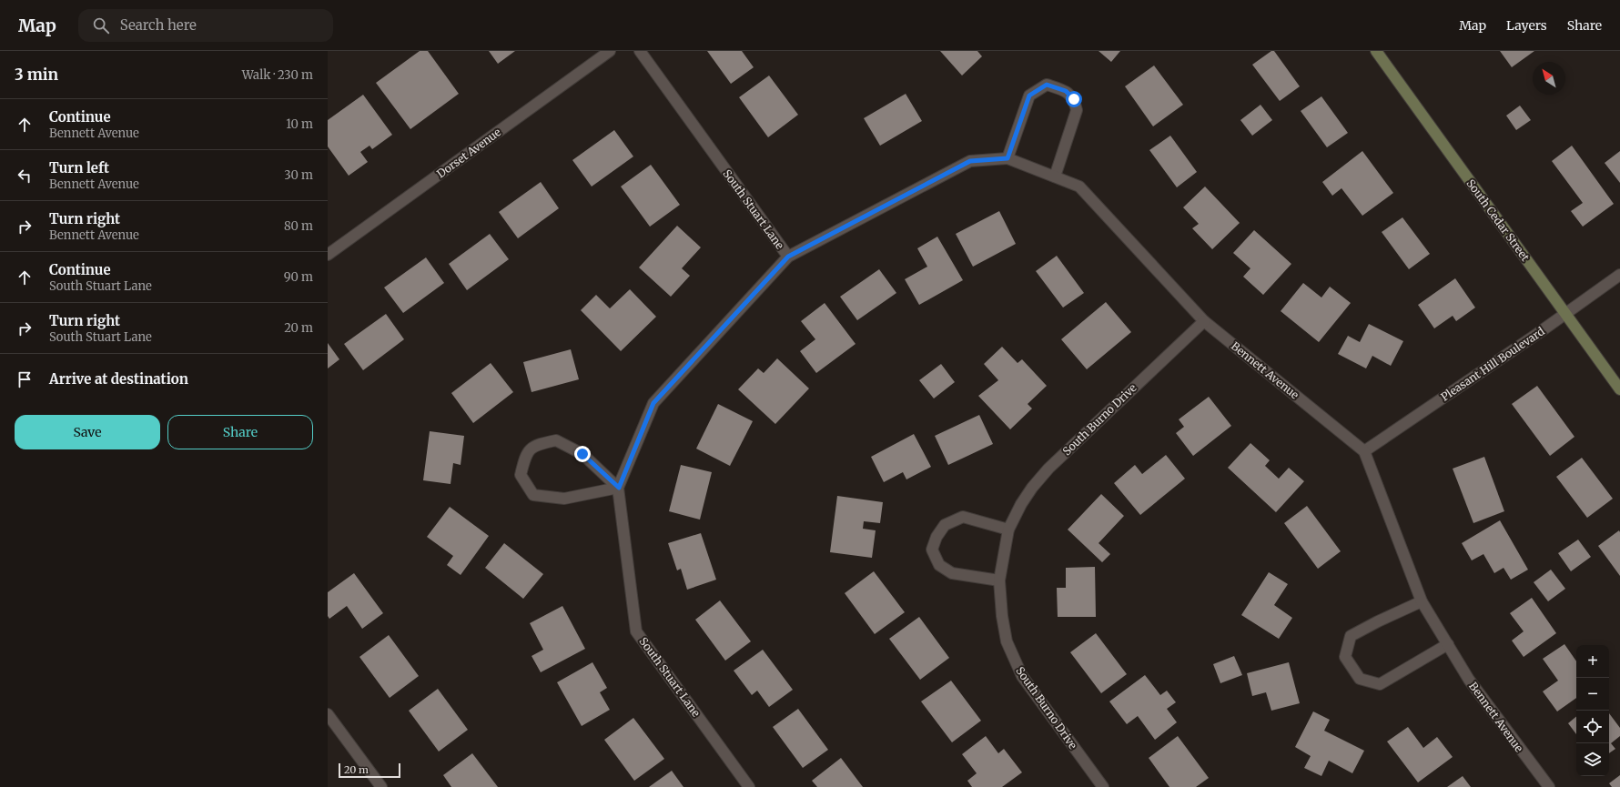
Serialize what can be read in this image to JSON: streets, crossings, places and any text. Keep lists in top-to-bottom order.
{
  "streets": {
    "street": [
      "Dorset Avenue",
      "South Stuart Lane",
      "South Cedar Street",
      "Pleasant Hill Boulevard",
      "Bennett Avenue",
      "South Burno Drive"
    ]
  },
  "crossings": [
    ["South Stuart Lane", "Bennett Avenue"],
    ["South Cedar Street", "Pleasant Hill Boulevard"],
    ["Pleasant Hill Boulevard", "Bennett Avenue"],
    ["Bennett Avenue", "South Burno Drive"]
  ],
  "scale_bar": "20 m",
  "north": "top left",
  "page": {
    "header": "Map",
    "search": "Search here",
    "nav": ["Map", "Layers", "Share"],
    "heading": ["3 min", "Walk · 230 m"],
    "list": [
      ["Continue", "Bennett Avenue", "10 m"],
      ["Turn left", "Bennett Avenue", "30 m"],
      ["Turn right", "Bennett Avenue", "80 m"],
      ["Continue", "South Stuart Lane", "90 m"],
      ["Turn right", "South Stuart Lane", "20 m"],
      "Arrive at destination"
    ],
    "buttons": ["Save", "Share"],
    "map_buttons": ["+", "−"],
    "scale": "20 m"
  }
}
